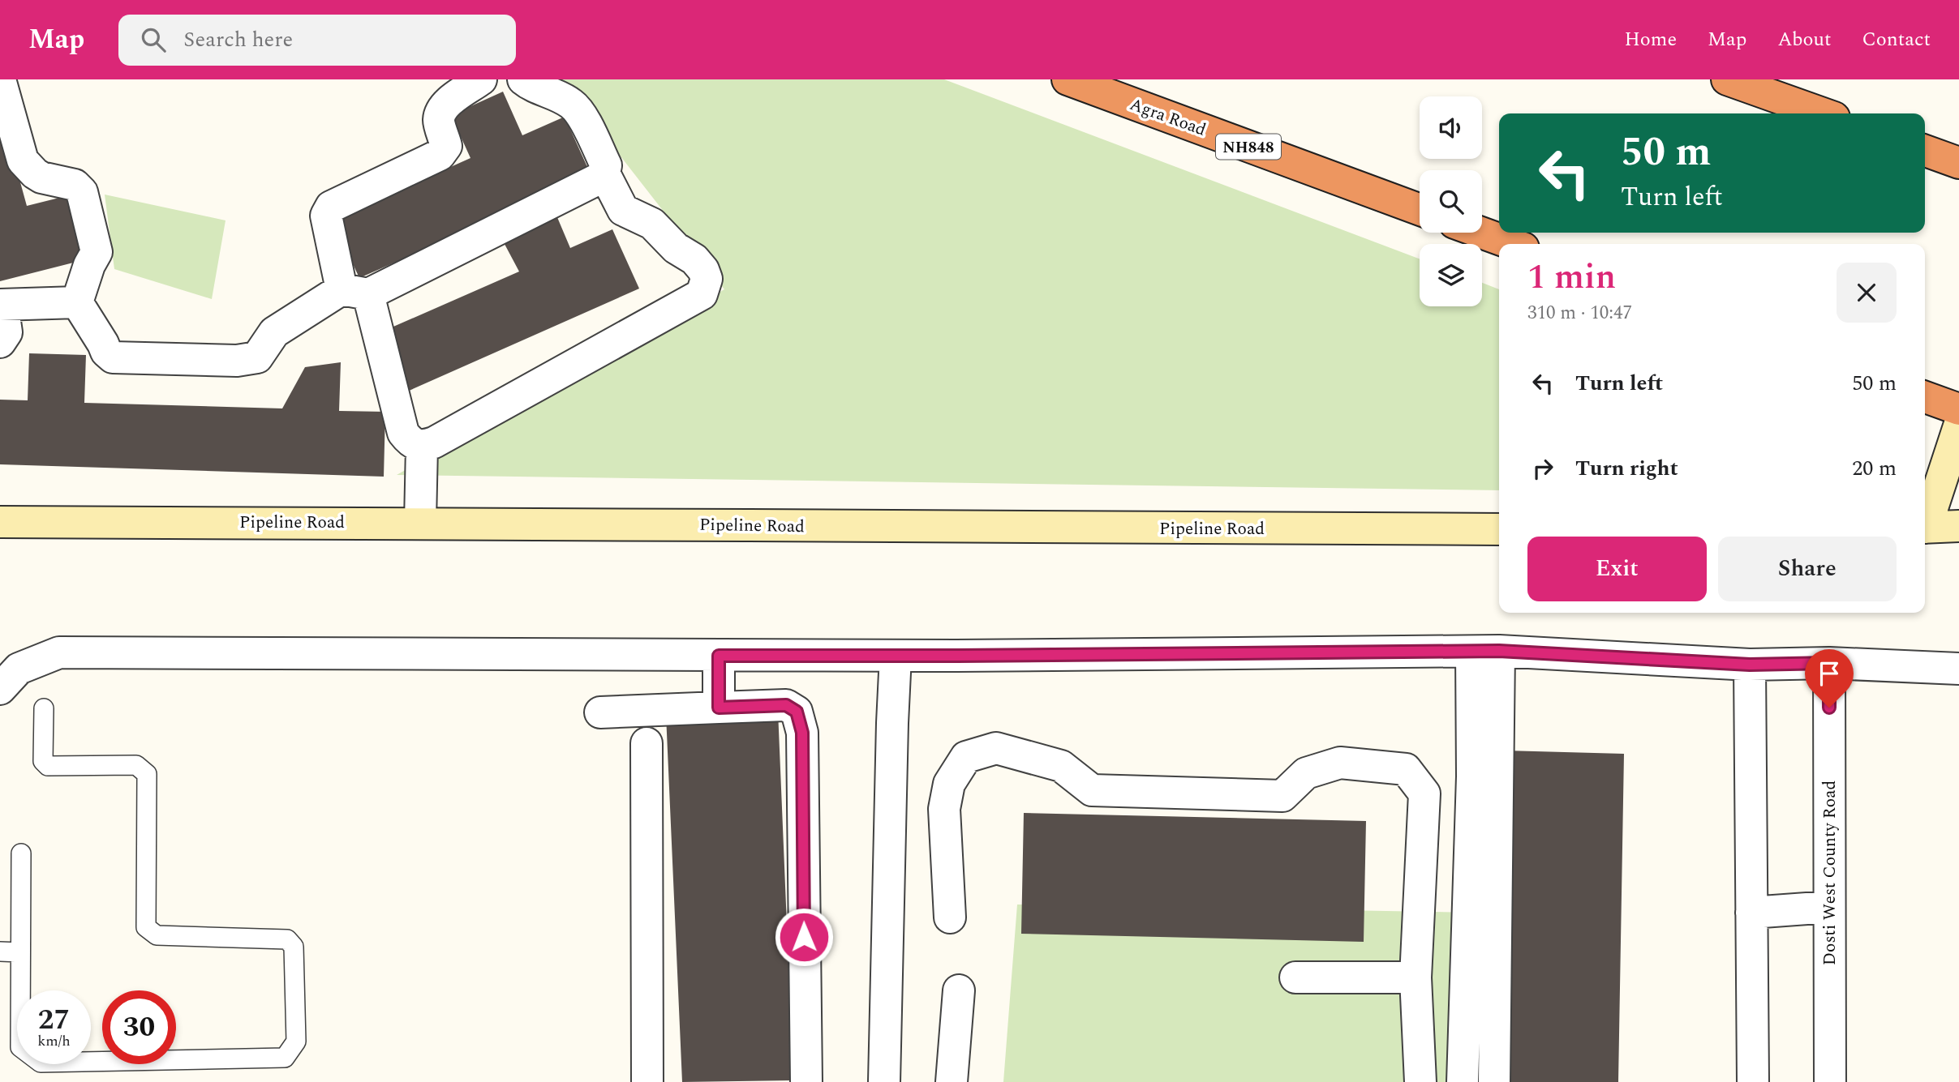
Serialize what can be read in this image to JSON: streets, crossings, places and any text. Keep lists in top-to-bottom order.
{
  "streets": {
    "highway": ["Agra Road", "NH848"],
    "street": ["Pipeline Road", "Dosti West County Road"]
  },
  "page": {
    "header": "Map",
    "search": "Search here",
    "nav": [
      "Home",
      "Map",
      "About",
      "Contact"
    ],
    "turn": ["50 m", "Turn left"],
    "heading": ["1 min", "310 m · 10:47"],
    "list": [
      {
        "name": "Turn left",
        "value": "50 m"
      },
      {
        "name": "Turn right",
        "value": "20 m"
      }
    ],
    "buttons": ["Exit", "Share"],
    "speed": "27 km/h",
    "limit": "30"
  }
}
